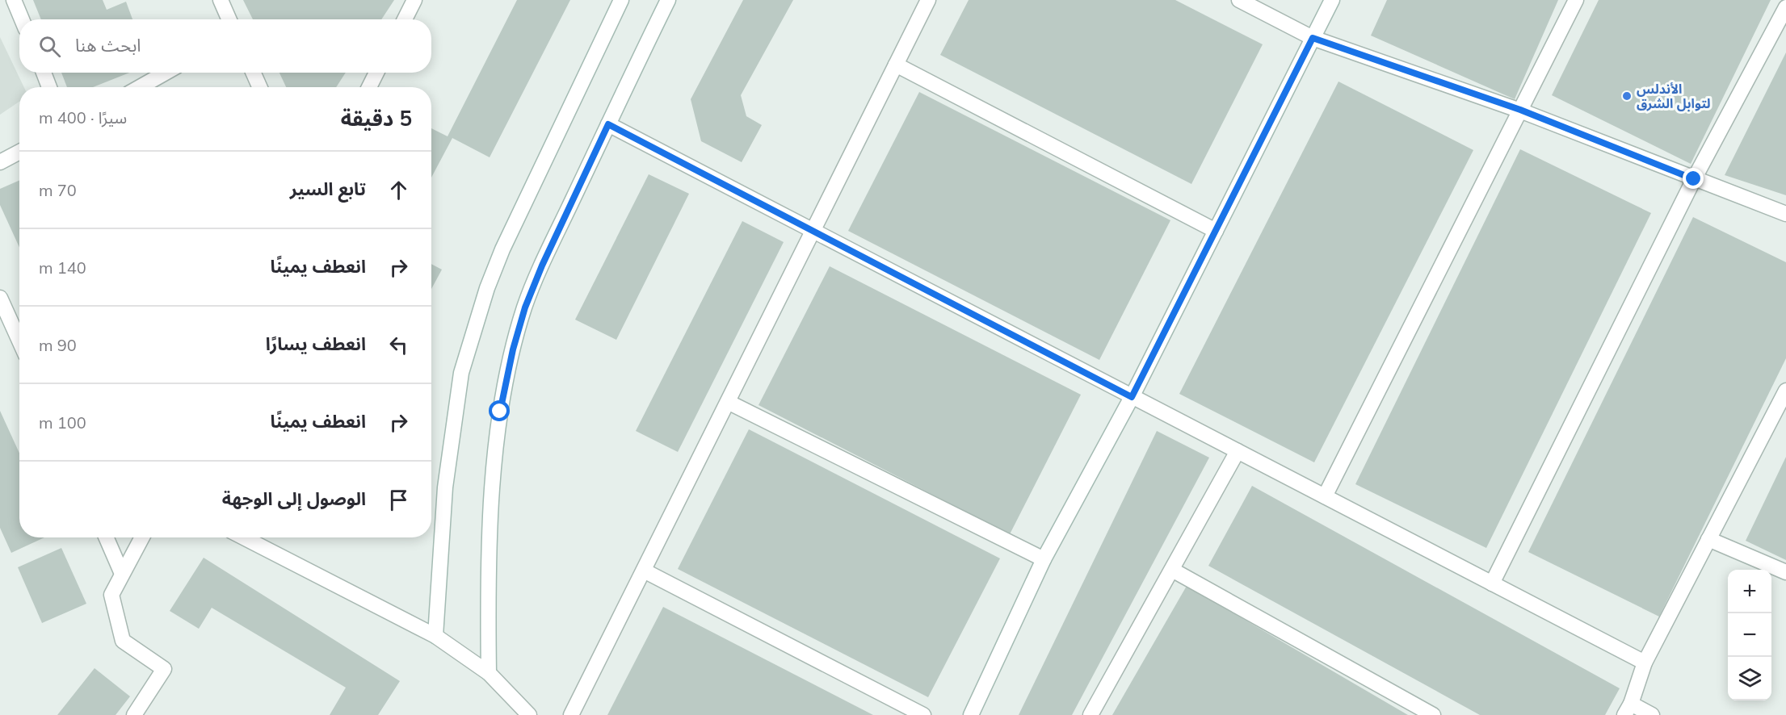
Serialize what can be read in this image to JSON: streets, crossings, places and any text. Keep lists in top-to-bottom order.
{
  "places": ["الأندلس لتوابل الشرق"],
  "page": {
    "search": "ابحث هنا",
    "heading": ["5 دقيقة", "سيرًا · 400 m"],
    "list": [
      ["تابع السير", "70 m"],
      ["انعطف يمينًا", "140 m"],
      ["انعطف يسارًا", "90 m"],
      ["انعطف يمينًا", "100 m"],
      "الوصول إلى الوجهة"
    ],
    "map_buttons": ["+", "−"]
  }
}
